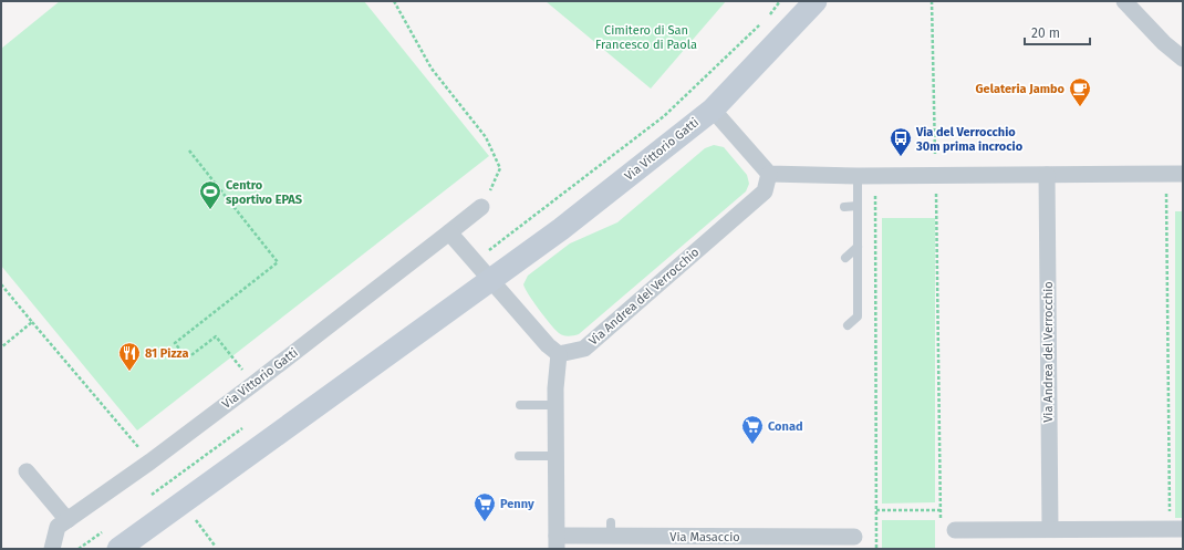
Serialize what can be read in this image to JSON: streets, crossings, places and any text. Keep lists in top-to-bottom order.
{
  "streets": {
    "street": ["Via Vittorio Gatti", "Via Andrea del Verrocchio", "Via Masaccio"]
  },
  "crossings": [
    ["Via Andrea del Verrocchio", "Via Masaccio"]
  ],
  "parks": ["Cimitero di San Francesco di Paola"],
  "places": {
    "cafe": ["Gelateria Jambo"],
    "bus stop": ["Via del Verrocchio 30m prima incrocio"],
    "sports": ["Centro sportivo EPAS"],
    "restaurant": ["81 Pizza"],
    "supermarket": ["Conad", "Penny"]
  },
  "scale_bar": "20 m"
}
